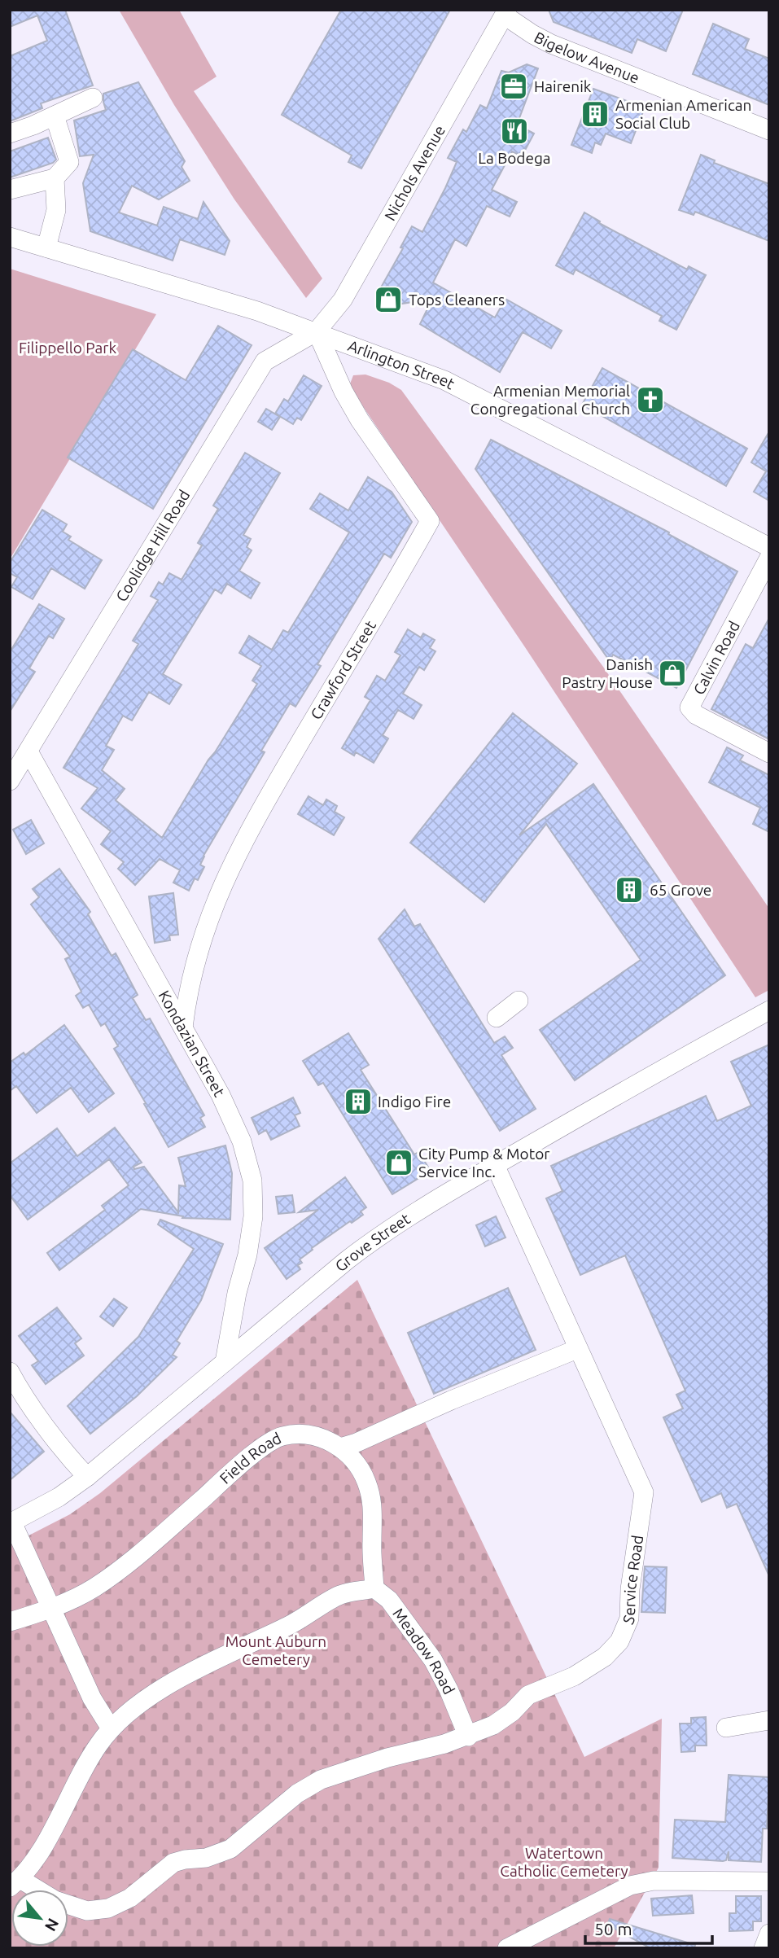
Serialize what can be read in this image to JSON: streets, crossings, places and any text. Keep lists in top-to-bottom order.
{
  "streets": {
    "street": [
      "Bigelow Avenue",
      "Nichols Avenue",
      "Arlington Street",
      "Coolidge Hill Road",
      "Calvin Road",
      "Crawford Street",
      "Kondazian Street",
      "Grove Street",
      "Field Road",
      "Service Road",
      "Meadow Road"
    ]
  },
  "crossings": [
    ["Bigelow Avenue", "Nichols Avenue"],
    ["Nichols Avenue", "Arlington Street"],
    ["Nichols Avenue", "Coolidge Hill Road"],
    ["Nichols Avenue", "Crawford Street"],
    ["Arlington Street", "Coolidge Hill Road"],
    ["Arlington Street", "Crawford Street"],
    ["Coolidge Hill Road", "Crawford Street"],
    ["Coolidge Hill Road", "Kondazian Street"],
    ["Crawford Street", "Kondazian Street"],
    ["Kondazian Street", "Grove Street"],
    ["Grove Street", "Service Road"],
    ["Field Road", "Meadow Road"],
    ["Service Road", "Meadow Road"]
  ],
  "parks": ["Filippello Park", "Mount Auburn Cemetery", "Watertown Catholic Cemetery"],
  "places": {
    "office": ["Hairenik"],
    "building": ["Armenian American Social Club", "65 Grove", "Indigo Fire"],
    "restaurant": ["La Bodega"],
    "shop": ["Tops Cleaners", "Danish Pastry House", "City Pump & Motor Service Inc."],
    "church": ["Armenian Memorial Congregational Church"]
  },
  "scale_bar": "50 m",
  "north": "bottom right"
}
